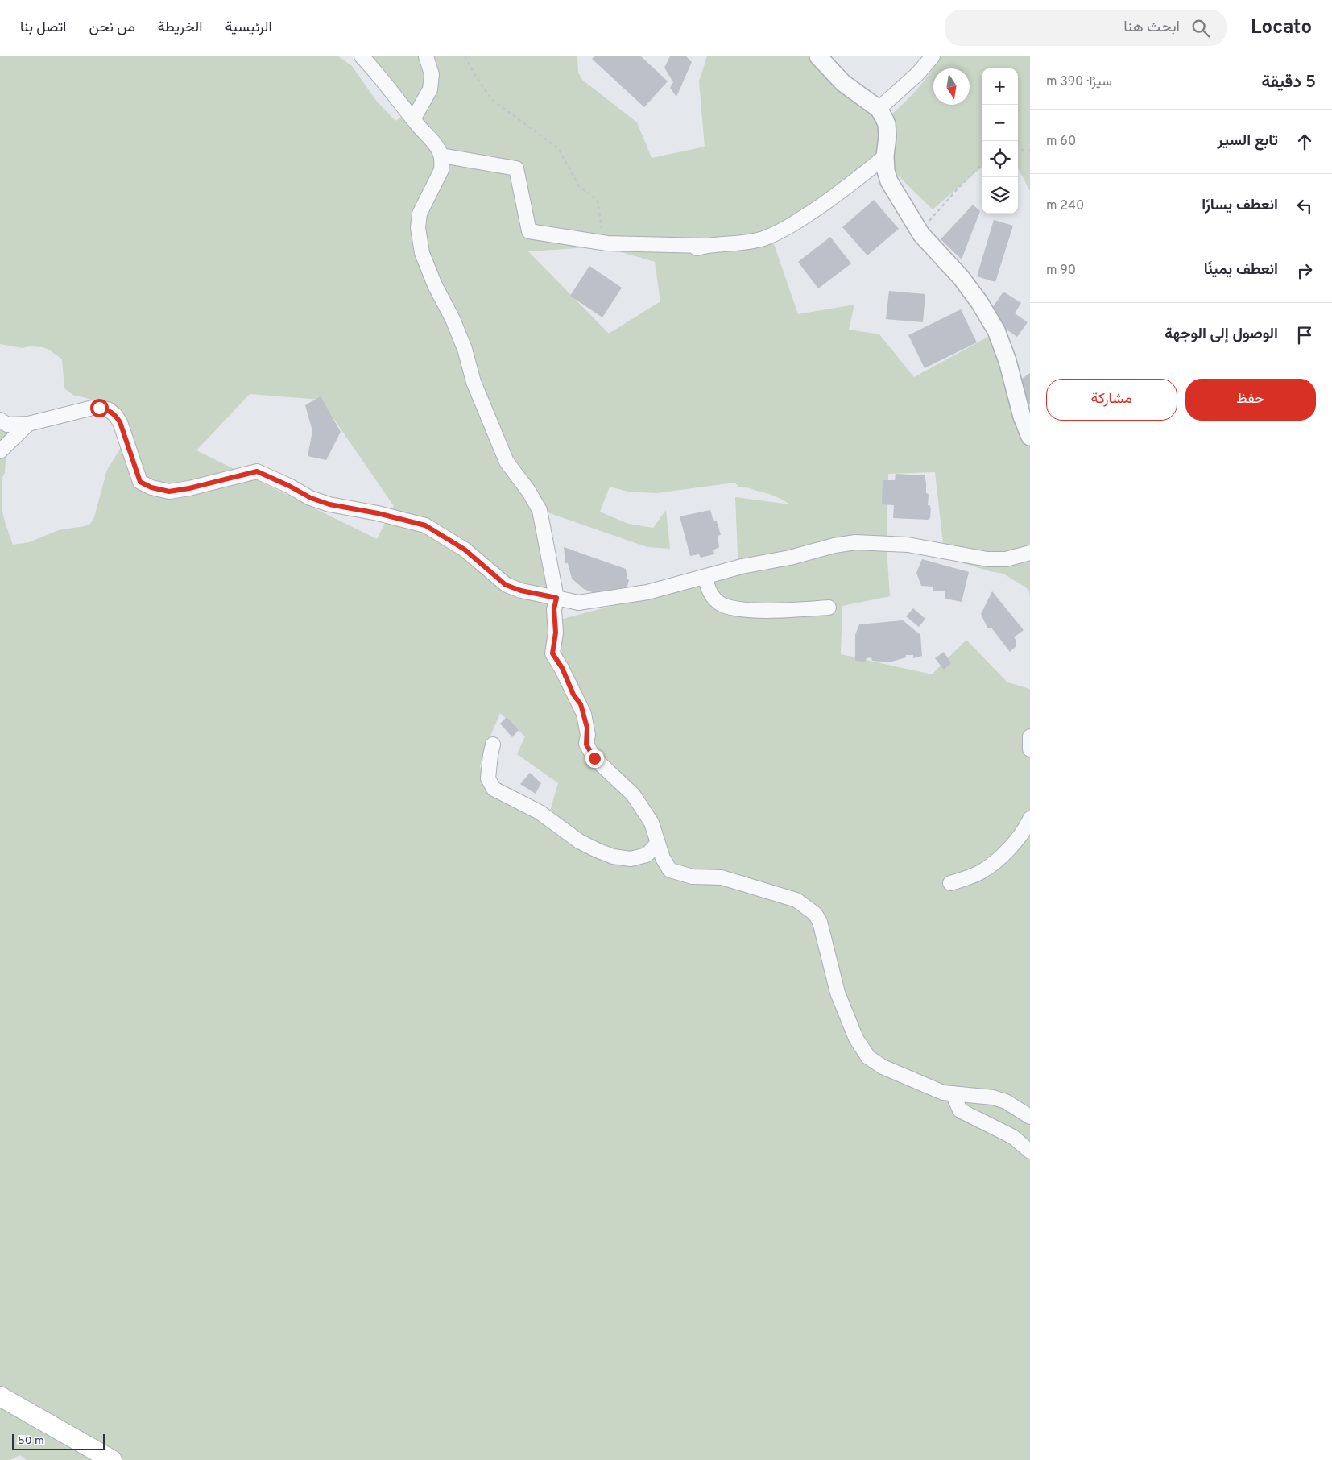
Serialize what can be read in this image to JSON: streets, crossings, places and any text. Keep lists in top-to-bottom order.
{
  "scale_bar": "50 m",
  "north": "bottom",
  "page": {
    "header": "Locato",
    "search": "ابحث هنا",
    "nav": [
      "الرئيسية",
      "الخريطة",
      "من نحن",
      "اتصل بنا"
    ],
    "heading": ["5 دقيقة", "سيرًا · 390 m"],
    "map_buttons": ["+", "−"],
    "list": [
      ["تابع السير", "60 m"],
      ["انعطف يسارًا", "240 m"],
      ["انعطف يمينًا", "90 m"],
      "الوصول إلى الوجهة"
    ],
    "buttons": ["حفظ", "مشاركة"],
    "scale": "50 m"
  }
}
